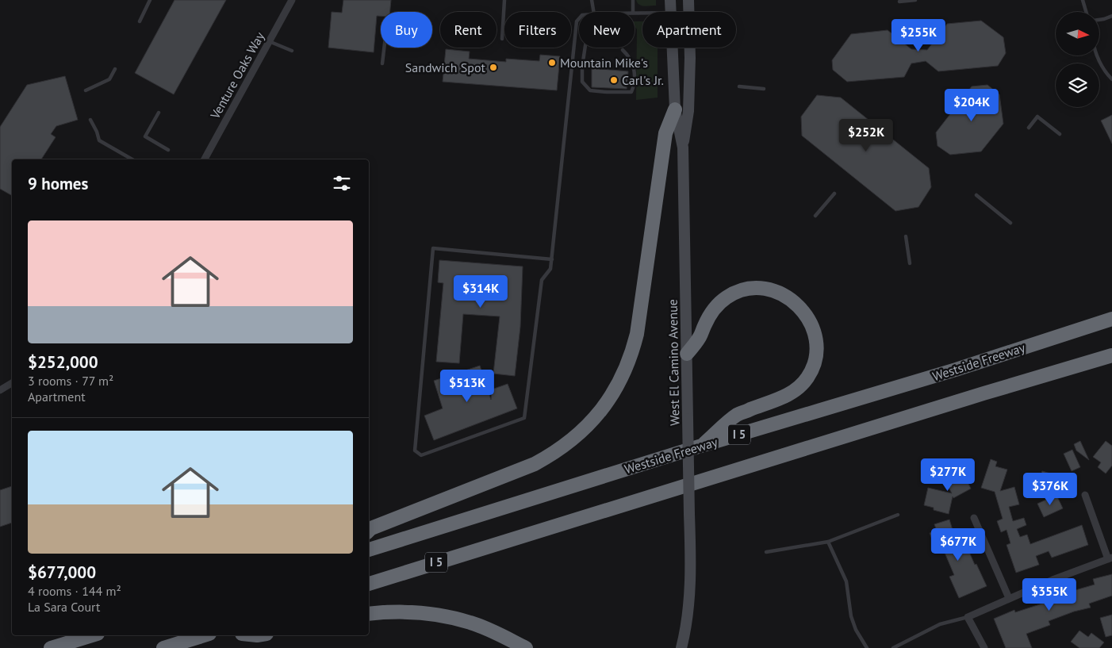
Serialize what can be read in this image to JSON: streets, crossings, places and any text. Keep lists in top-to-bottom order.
{
  "streets": {
    "highway": ["Westside Freeway", "I 5"],
    "main road": ["West El Camino Avenue"],
    "street": ["Venture Oaks Way"]
  },
  "places": ["Mountain Mike's", "Sandwich Spot", "Carl's Jr."],
  "north": "right",
  "page": {
    "chip": [
      "Buy",
      "Rent",
      "Filters",
      "New",
      "Apartment"
    ],
    "price": [
      "$255K",
      "$204K",
      "$252K",
      "$314K",
      "$513K",
      "$277K",
      "$376K",
      "$677K",
      "$355K"
    ],
    "heading": "9 homes",
    "list": [
      {
        "name": "$252,000",
        "note": "3 rooms · 77 m² · Apartment"
      },
      {
        "name": "$677,000",
        "note": "4 rooms · 144 m² · La Sara Court"
      }
    ]
  }
}
